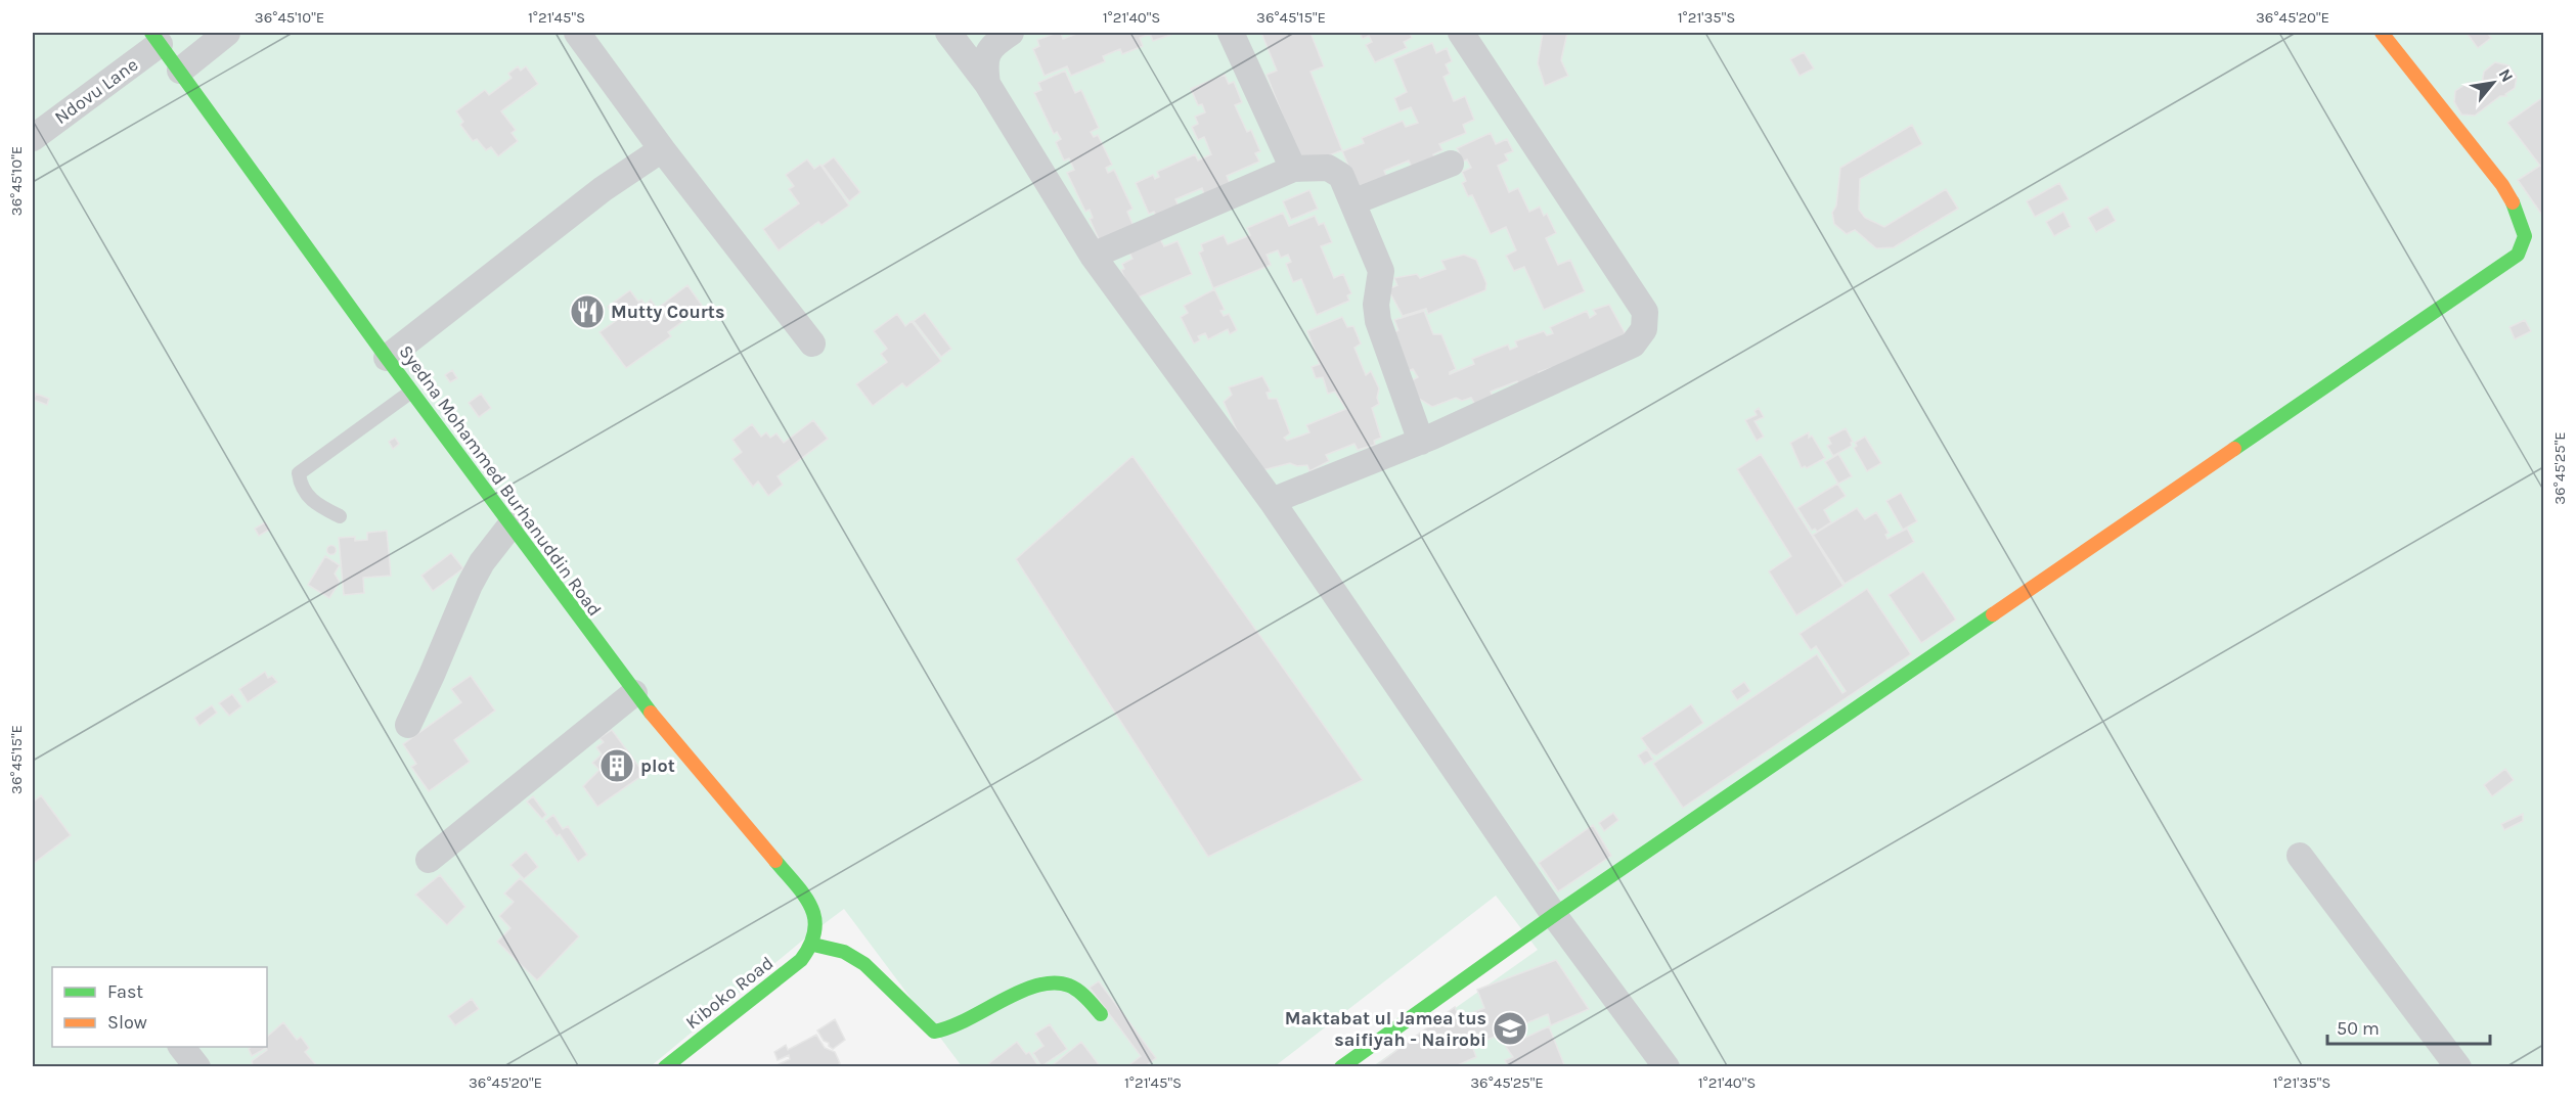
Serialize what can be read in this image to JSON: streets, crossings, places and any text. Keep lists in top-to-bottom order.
{
  "streets": {
    "street": ["Ndovu Lane", "Syedna Mohammed Burhanuddin Road", "Kiboko Road"]
  },
  "crossings": [
    ["Ndovu Lane", "Syedna Mohammed Burhanuddin Road"],
    ["Syedna Mohammed Burhanuddin Road", "Kiboko Road"]
  ],
  "places": {
    "restaurant": ["Mutty Courts"],
    "building": ["plot"],
    "school or university": ["Maktabat ul Jamea tus saifiyah - Nairobi"]
  },
  "legend": ["Fast", "Slow"],
  "scale_bar": "50 m",
  "north": "top right",
  "coordinates": [
    "36°45'10\"E",
    "1°21'45\"S",
    "1°21'40\"S",
    "36°45'15\"E",
    "1°21'35\"S",
    "36°45'20\"E",
    "36°45'25\"E"
  ]
}
